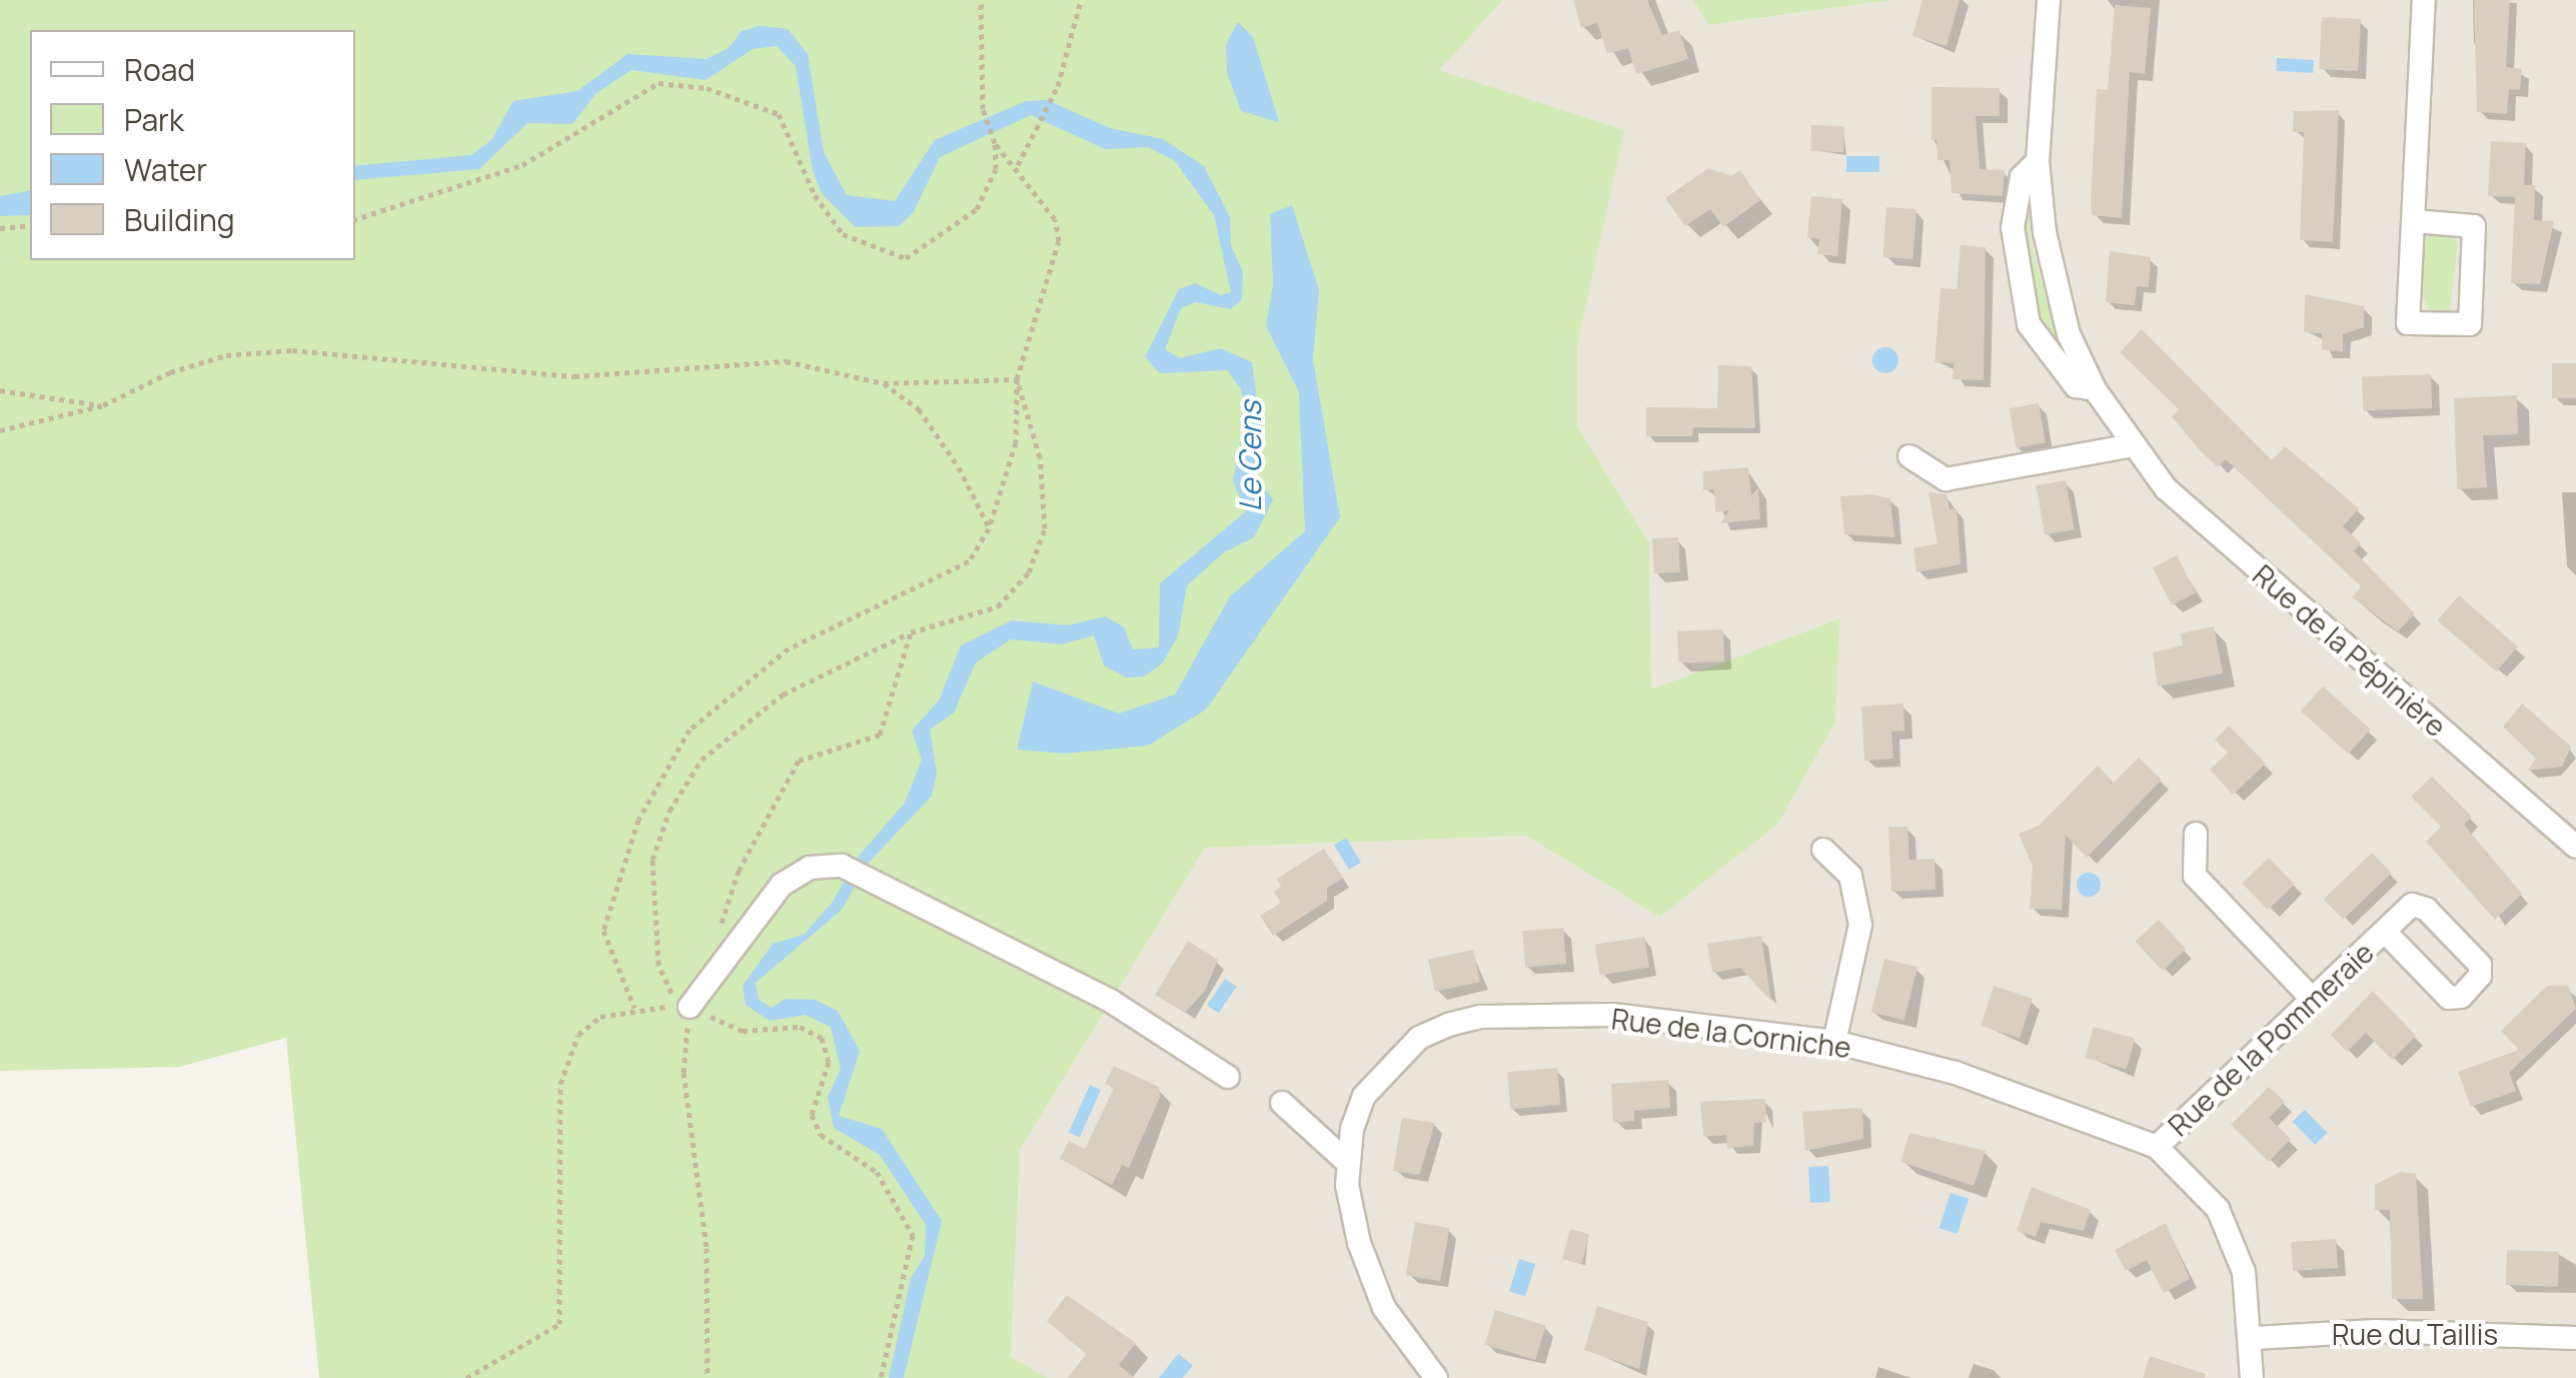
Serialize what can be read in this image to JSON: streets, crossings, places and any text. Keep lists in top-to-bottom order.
{
  "streets": {
    "street": [
      "Rue de la Pépinière",
      "Rue de la Corniche",
      "Rue de la Pommeraie",
      "Rue du Taillis"
    ]
  },
  "crossings": [
    ["Rue de la Corniche", "Rue de la Pommeraie"],
    ["Rue de la Corniche", "Rue du Taillis"]
  ],
  "water": ["Le Cens"],
  "legend": [
    "Road",
    "Park",
    "Water",
    "Building"
  ]
}
